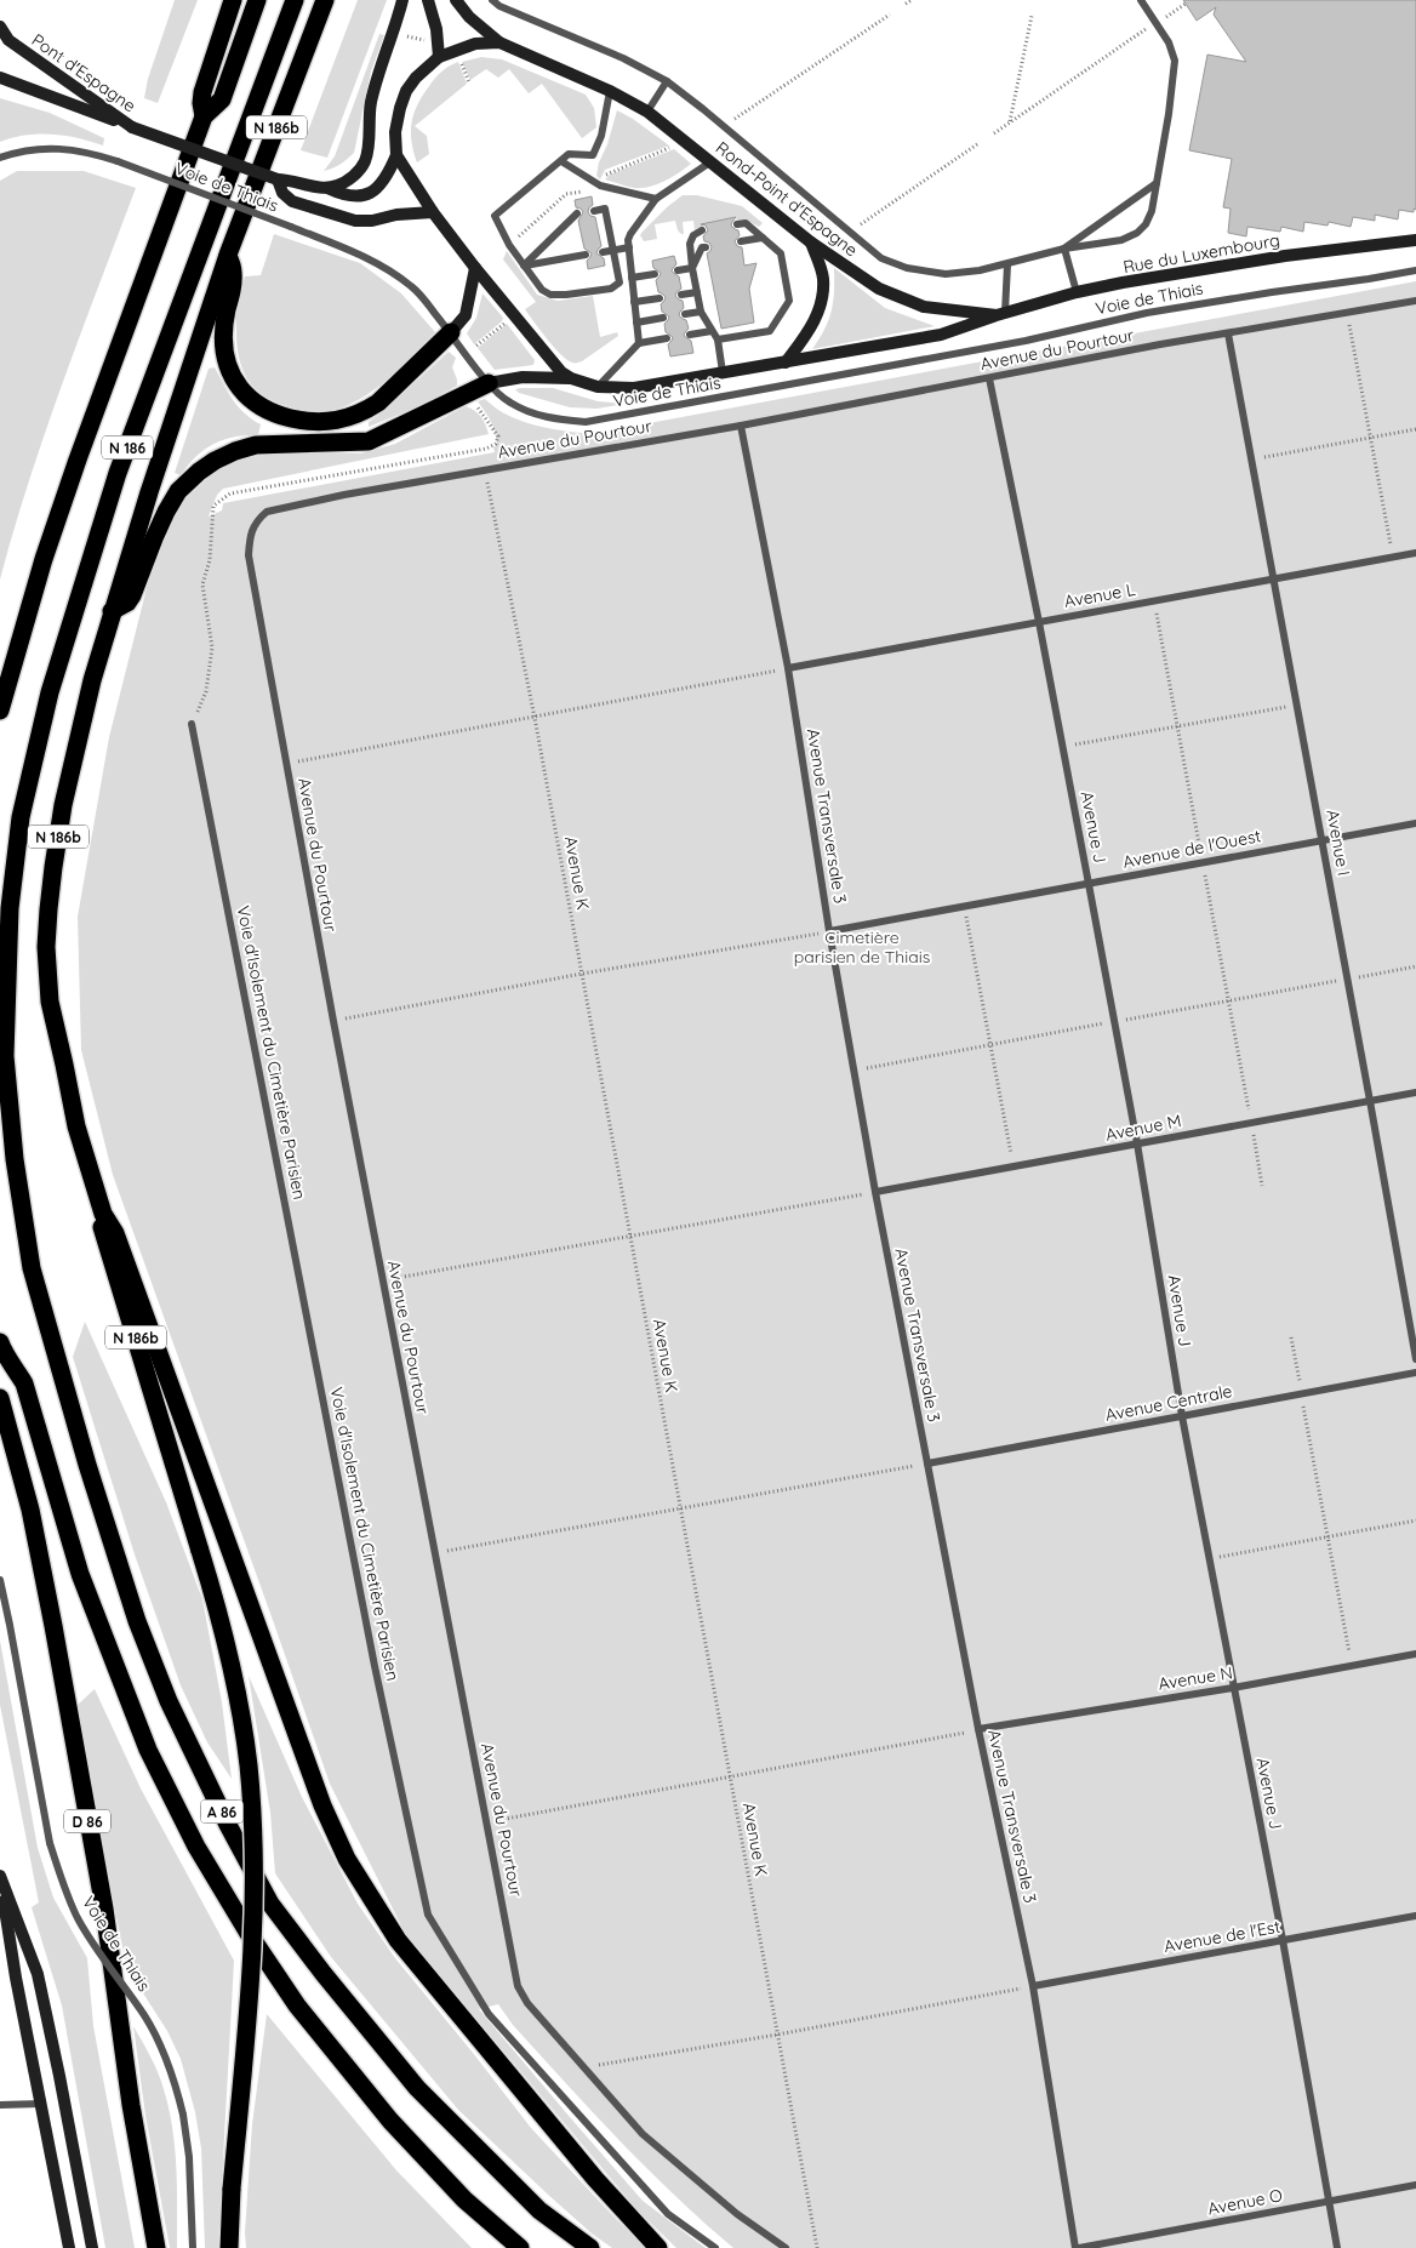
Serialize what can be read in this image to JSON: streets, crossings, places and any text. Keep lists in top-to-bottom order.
{
  "streets": {
    "highway": [
      "N 186b",
      "N 186",
      "A 86",
      "D 86"
    ],
    "street": ["Pont d'Espagne", "Rond-Point d'Espagne", "Rue du Luxembourg"],
    "lane": [
      "Voie de Thiais",
      "Avenue du Pourtour",
      "Avenue L",
      "Avenue Transversale 3",
      "Avenue J",
      "Avenue I",
      "Avenue de l'Ouest",
      "Voie d'Isolement du Cimetière Parisien",
      "Avenue M",
      "Avenue Centrale",
      "Avenue N",
      "Avenue de l'Est",
      "Avenue O"
    ],
    "path": ["Avenue K"]
  },
  "crossings": [
    ["Rond-Point d'Espagne", "Rue du Luxembourg"],
    ["Avenue du Pourtour", "Avenue Transversale 3"],
    ["Avenue du Pourtour", "Avenue J"],
    ["Avenue du Pourtour", "Avenue I"],
    ["Avenue du Pourtour", "Avenue K"],
    ["N 186", "A 86"],
    ["Avenue L", "Avenue Transversale 3"],
    ["Avenue L", "Avenue J"],
    ["Avenue L", "Avenue I"],
    ["Avenue Transversale 3", "Avenue de l'Ouest"],
    ["Avenue Transversale 3", "Avenue M"],
    ["Avenue Transversale 3", "Avenue Centrale"],
    ["Avenue Transversale 3", "Avenue N"],
    ["Avenue Transversale 3", "Avenue de l'Est"],
    ["Avenue Transversale 3", "Avenue O"],
    ["Avenue J", "Avenue de l'Ouest"],
    ["Avenue J", "Avenue M"],
    ["Avenue J", "Avenue Centrale"],
    ["Avenue J", "Avenue N"],
    ["Avenue J", "Avenue de l'Est"],
    ["Avenue J", "Avenue O"],
    ["Avenue I", "Avenue de l'Ouest"],
    ["Avenue I", "Avenue M"]
  ],
  "parks": ["Cimetière parisien de Thiais"]
}
